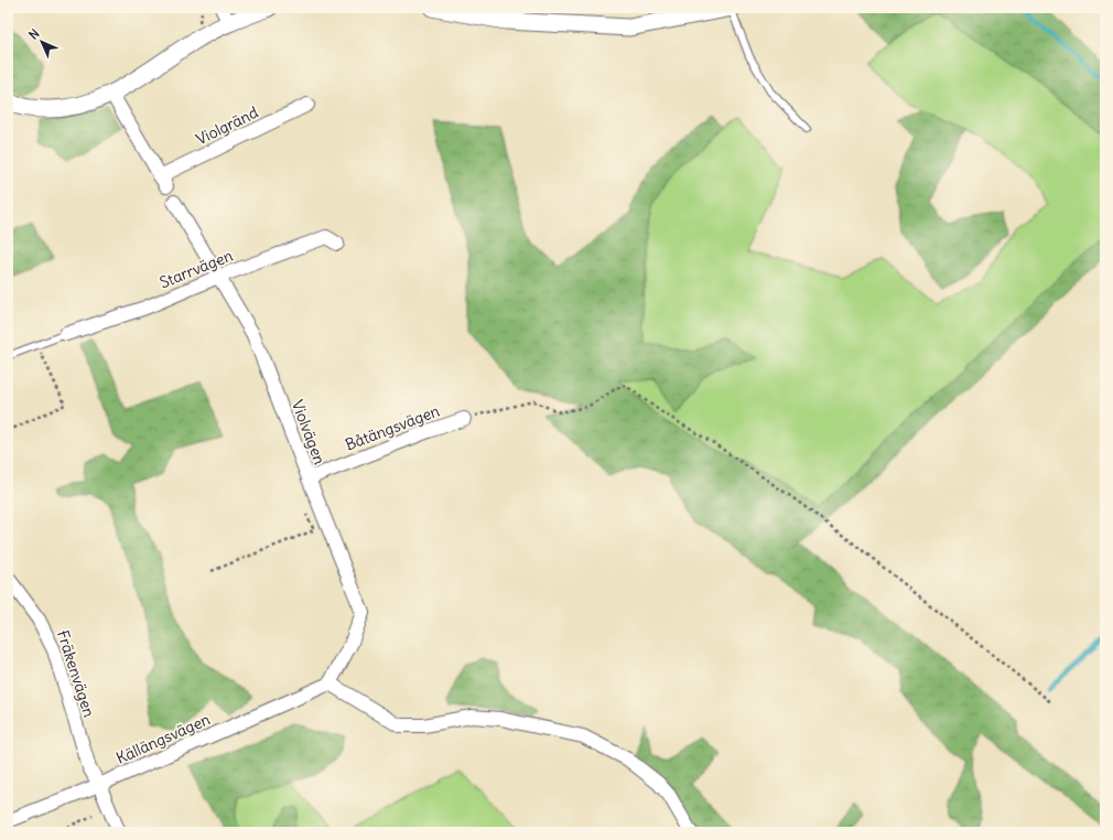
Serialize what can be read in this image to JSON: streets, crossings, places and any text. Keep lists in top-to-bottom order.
{
  "streets": {
    "street": [
      "Violgränd",
      "Starrvägen",
      "Båtängsvägen",
      "Violvägen",
      "Fräkenvägen",
      "Källängsvägen"
    ]
  },
  "crossings": [
    ["Starrvägen", "Violvägen"],
    ["Båtängsvägen", "Violvägen"],
    ["Violvägen", "Källängsvägen"],
    ["Fräkenvägen", "Källängsvägen"]
  ],
  "north": "top left"
}
